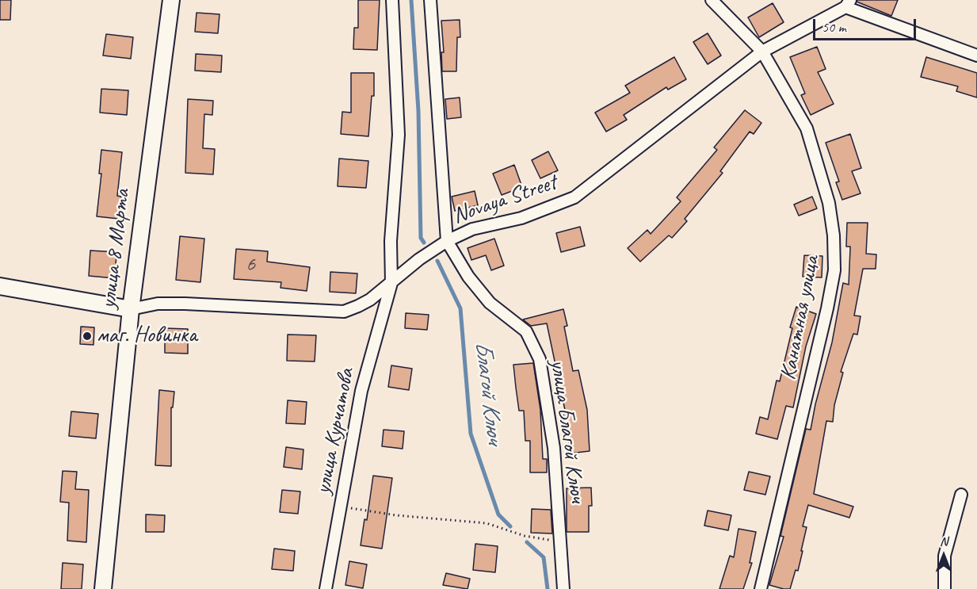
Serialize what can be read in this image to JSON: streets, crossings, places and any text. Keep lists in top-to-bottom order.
{
  "streets": {
    "street": [
      "Novaya Street",
      "улица 8 Марта",
      "Канатная улица",
      "улица Курчатова",
      "улица Благой Ключ"
    ]
  },
  "crossings": [
    ["Novaya Street", "улица 8 Марта"],
    ["Novaya Street", "Канатная улица"],
    ["Novaya Street", "улица Курчатова"],
    ["Novaya Street", "улица Благой Ключ"]
  ],
  "water": ["Благой Ключ"],
  "places": ["маг. Новинка"],
  "house_numbers": ["6"],
  "scale_bar": "50 m",
  "north": "top"
}
